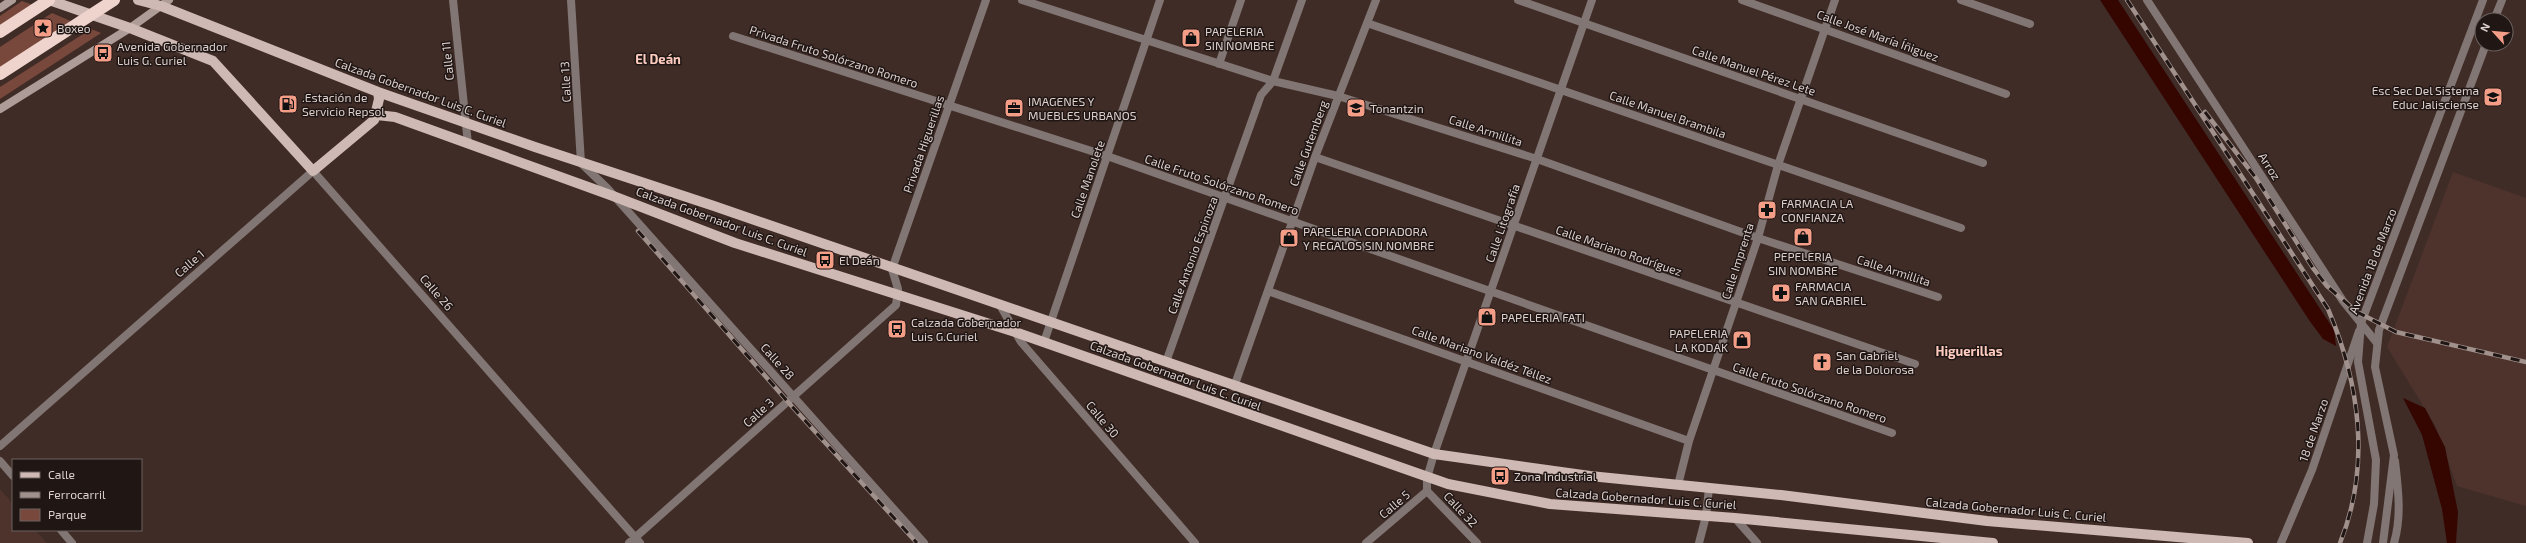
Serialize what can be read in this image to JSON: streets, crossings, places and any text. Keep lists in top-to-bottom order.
{
  "streets": {
    "main road": ["Calzada Gobernador Luis C. Curiel", "Calle 1", "Calle 26"],
    "street": [
      "Calle José María Íñiguez",
      "Privada Fruto Solórzano Romero",
      "Calle 11",
      "Calle Manuel Pérez Lete",
      "Calle 13",
      "Calle Manuel Brambila",
      "Calle Armillita",
      "Calle Gutemberg",
      "Privada Higuerillas",
      "Arroz",
      "Calle Manolete",
      "Calle Fruto Solórzano Romero",
      "Calle Litografía",
      "Calle Mariano Rodríguez",
      "Calle Antonio Espinoza",
      "Calle Imprenta",
      "Avenida 18 de Marzo",
      "Calle Mariano Valdéz Téllez",
      "Calle 28",
      "Calle 3",
      "Calle 30",
      "18 de Marzo",
      "Calle 5",
      "Calle 32"
    ]
  },
  "crossings": [
    ["Calle José María Íñiguez", "Calle Imprenta"],
    ["Privada Fruto Solórzano Romero", "Privada Higuerillas"],
    ["Privada Fruto Solórzano Romero", "Calle Fruto Solórzano Romero"],
    ["Calle 11", "Calzada Gobernador Luis C. Curiel"],
    ["Calle Manuel Pérez Lete", "Calle Litografía"],
    ["Calle Manuel Pérez Lete", "Calle Imprenta"],
    ["Calle 13", "Calzada Gobernador Luis C. Curiel"],
    ["Calle 13", "Calle 28"],
    ["Calzada Gobernador Luis C. Curiel", "Calle Gutemberg"],
    ["Calzada Gobernador Luis C. Curiel", "Privada Higuerillas"],
    ["Calzada Gobernador Luis C. Curiel", "Calle Manolete"],
    ["Calzada Gobernador Luis C. Curiel", "Calle Litografía"],
    ["Calzada Gobernador Luis C. Curiel", "Calle Antonio Espinoza"],
    ["Calzada Gobernador Luis C. Curiel", "Calle Imprenta"],
    ["Calzada Gobernador Luis C. Curiel", "Calle 1"],
    ["Calzada Gobernador Luis C. Curiel", "Calle 28"],
    ["Calzada Gobernador Luis C. Curiel", "Calle 3"],
    ["Calzada Gobernador Luis C. Curiel", "Calle 30"],
    ["Calzada Gobernador Luis C. Curiel", "Calle 5"],
    ["Calle Manuel Brambila", "Calle Gutemberg"],
    ["Calle Manuel Brambila", "Calle Litografía"],
    ["Calle Manuel Brambila", "Calle Imprenta"],
    ["Calle Armillita", "Calle Gutemberg"],
    ["Calle Armillita", "Calle Manolete"],
    ["Calle Armillita", "Calle Litografía"],
    ["Calle Armillita", "Calle Antonio Espinoza"],
    ["Calle Armillita", "Calle Imprenta"],
    ["Calle Gutemberg", "Calle Fruto Solórzano Romero"],
    ["Calle Gutemberg", "Calle Mariano Rodríguez"],
    ["Calle Gutemberg", "Calle Mariano Valdéz Téllez"],
    ["Privada Higuerillas", "Calle Fruto Solórzano Romero"],
    ["Arroz", "Avenida 18 de Marzo"],
    ["Arroz", "18 de Marzo"],
    ["Calle Manolete", "Calle Fruto Solórzano Romero"],
    ["Calle Fruto Solórzano Romero", "Calle Litografía"],
    ["Calle Fruto Solórzano Romero", "Calle Antonio Espinoza"],
    ["Calle Fruto Solórzano Romero", "Calle Imprenta"],
    ["Calle Litografía", "Calle Mariano Rodríguez"],
    ["Calle Litografía", "Calle Mariano Valdéz Téllez"],
    ["Calle Litografía", "Calle 5"],
    ["Calle Mariano Rodríguez", "Calle Imprenta"],
    ["Calle Imprenta", "Calle Mariano Valdéz Téllez"],
    ["Avenida 18 de Marzo", "18 de Marzo"],
    ["Calle 1", "Calle 26"],
    ["Calle 26", "Calle 3"],
    ["Calle 28", "Calle 3"],
    ["Calle 5", "Calle 32"]
  ],
  "districts": ["El Deán", "Higuerillas"],
  "places": {
    "place": ["Boxeo"],
    "shop": [
      "PAPELERIA SIN NOMBRE",
      "PEPELERIA SIN NOMBRE",
      "PAPELERIA COPIADORA Y REGALOS SIN NOMBRE",
      "PAPELERIA FATI",
      "PAPELERIA LA KODAK"
    ],
    "bus stop": [
      "Avenida Gobernador Luis G. Curiel",
      "El Deán",
      "Calzada Gobernador Luis G.Curiel",
      "Zona Industrial"
    ],
    "school or university": ["Esc Sec Del Sistema Educ Jalisciense", "Tonantzin"],
    "fuel station": [".Estación de Servicio Repsol"],
    "office": ["IMAGENES Y MUEBLES URBANOS"],
    "pharmacy": ["FARMACIA LA CONFIANZA", "FARMACIA SAN GABRIEL"],
    "church": ["San Gabriel de la Dolorosa"]
  },
  "legend": ["Calle", "Ferrocarril", "Parque"],
  "north": "top left"
}
